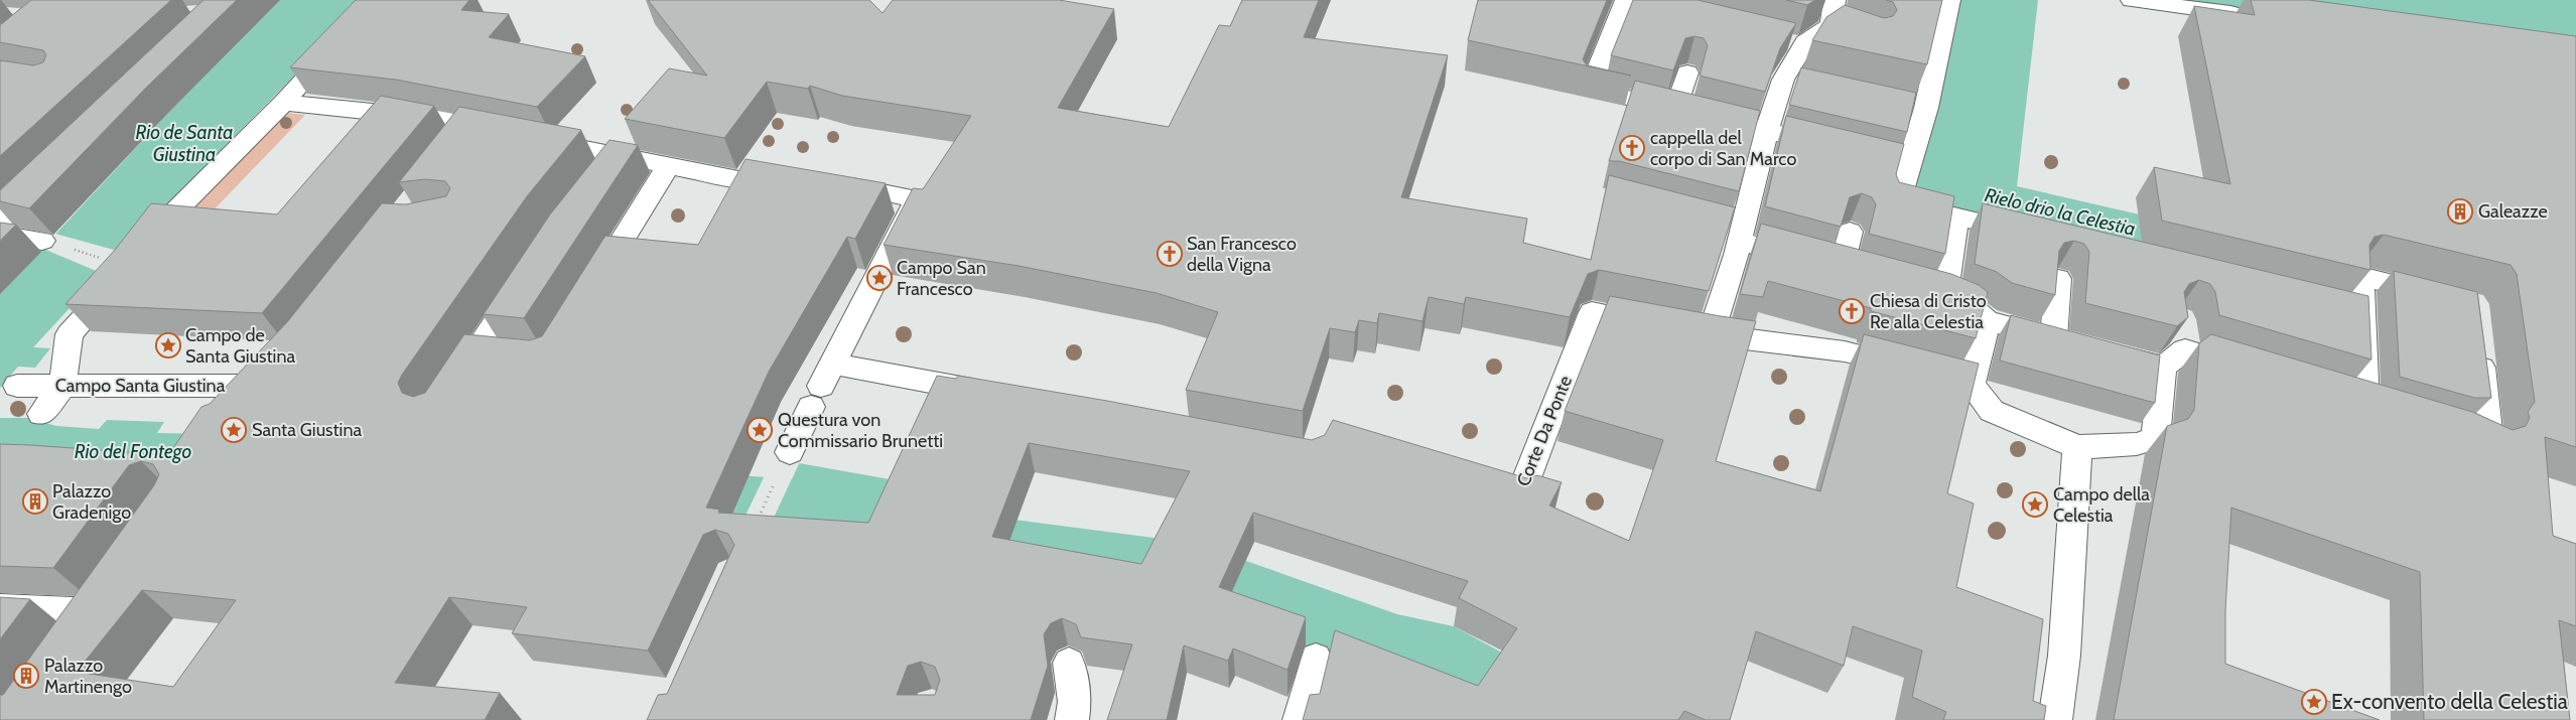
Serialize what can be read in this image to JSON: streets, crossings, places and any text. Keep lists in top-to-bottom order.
{
  "streets": {
    "street": ["Campo Santa Giustina", "Corte Da Ponte"]
  },
  "water": ["Rio de Santa Giustina", "Rielo drio la Celestia", "Rio del Fontego"],
  "places": {
    "church": ["cappella del corpo di San Marco", "San Francesco della Vigna", "Chiesa di Cristo Re alla Celestia"],
    "building": ["Galeazze", "Palazzo Gradenigo", "Palazzo Martinengo"],
    "place": [
      "Campo San Francesco",
      "Campo de Santa Giustina",
      "Santa Giustina",
      "Questura von Commissario Brunetti",
      "Campo della Celestia",
      "Ex-convento della Celestia"
    ]
  }
}
